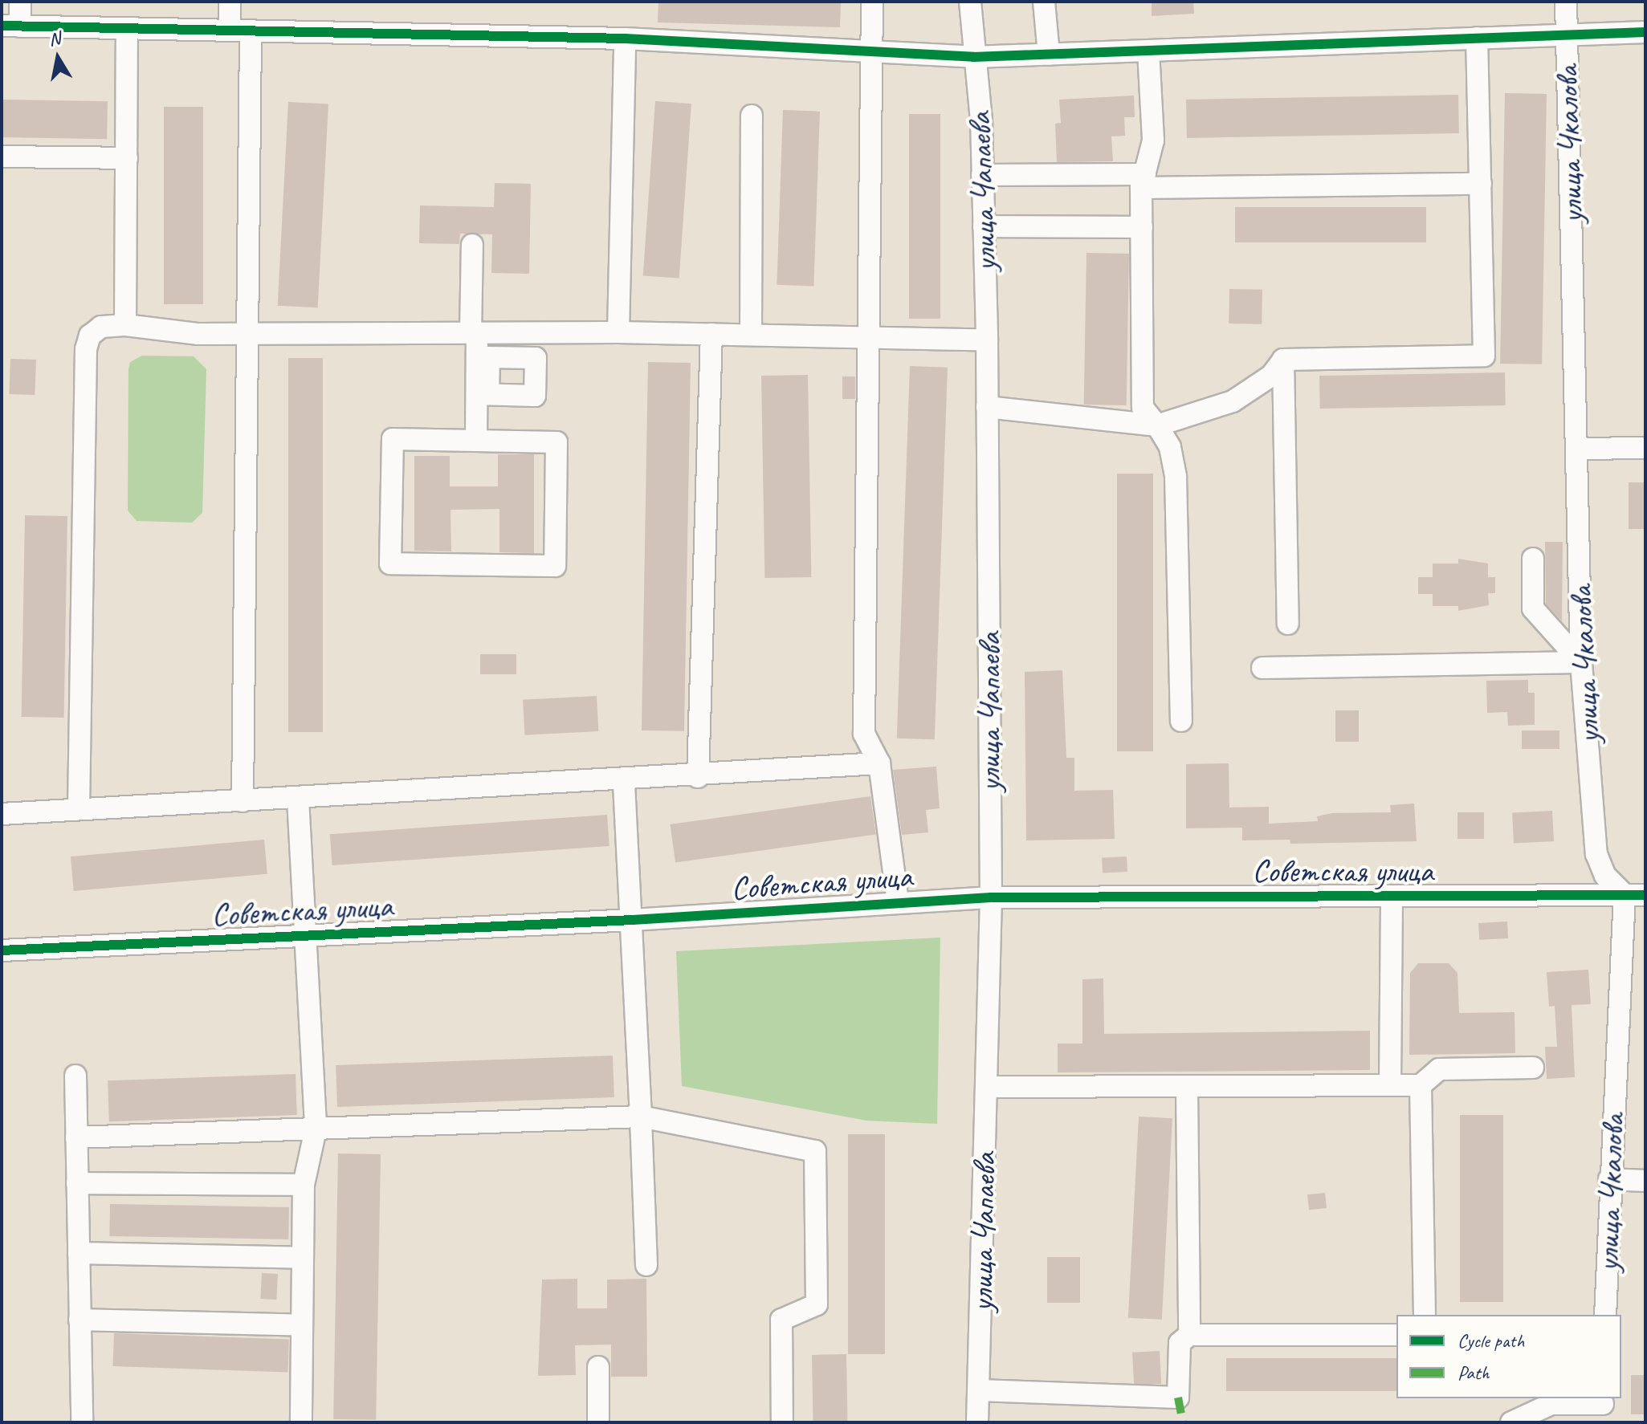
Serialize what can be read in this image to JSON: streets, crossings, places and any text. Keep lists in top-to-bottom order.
{
  "streets": {
    "street": ["улица Чкалова", "улица Чапаева", "Советская улица"]
  },
  "crossings": [
    ["улица Чкалова", "Советская улица"],
    ["улица Чапаева", "Советская улица"]
  ],
  "legend": ["Cycle path", "Path"],
  "north": "top"
}
